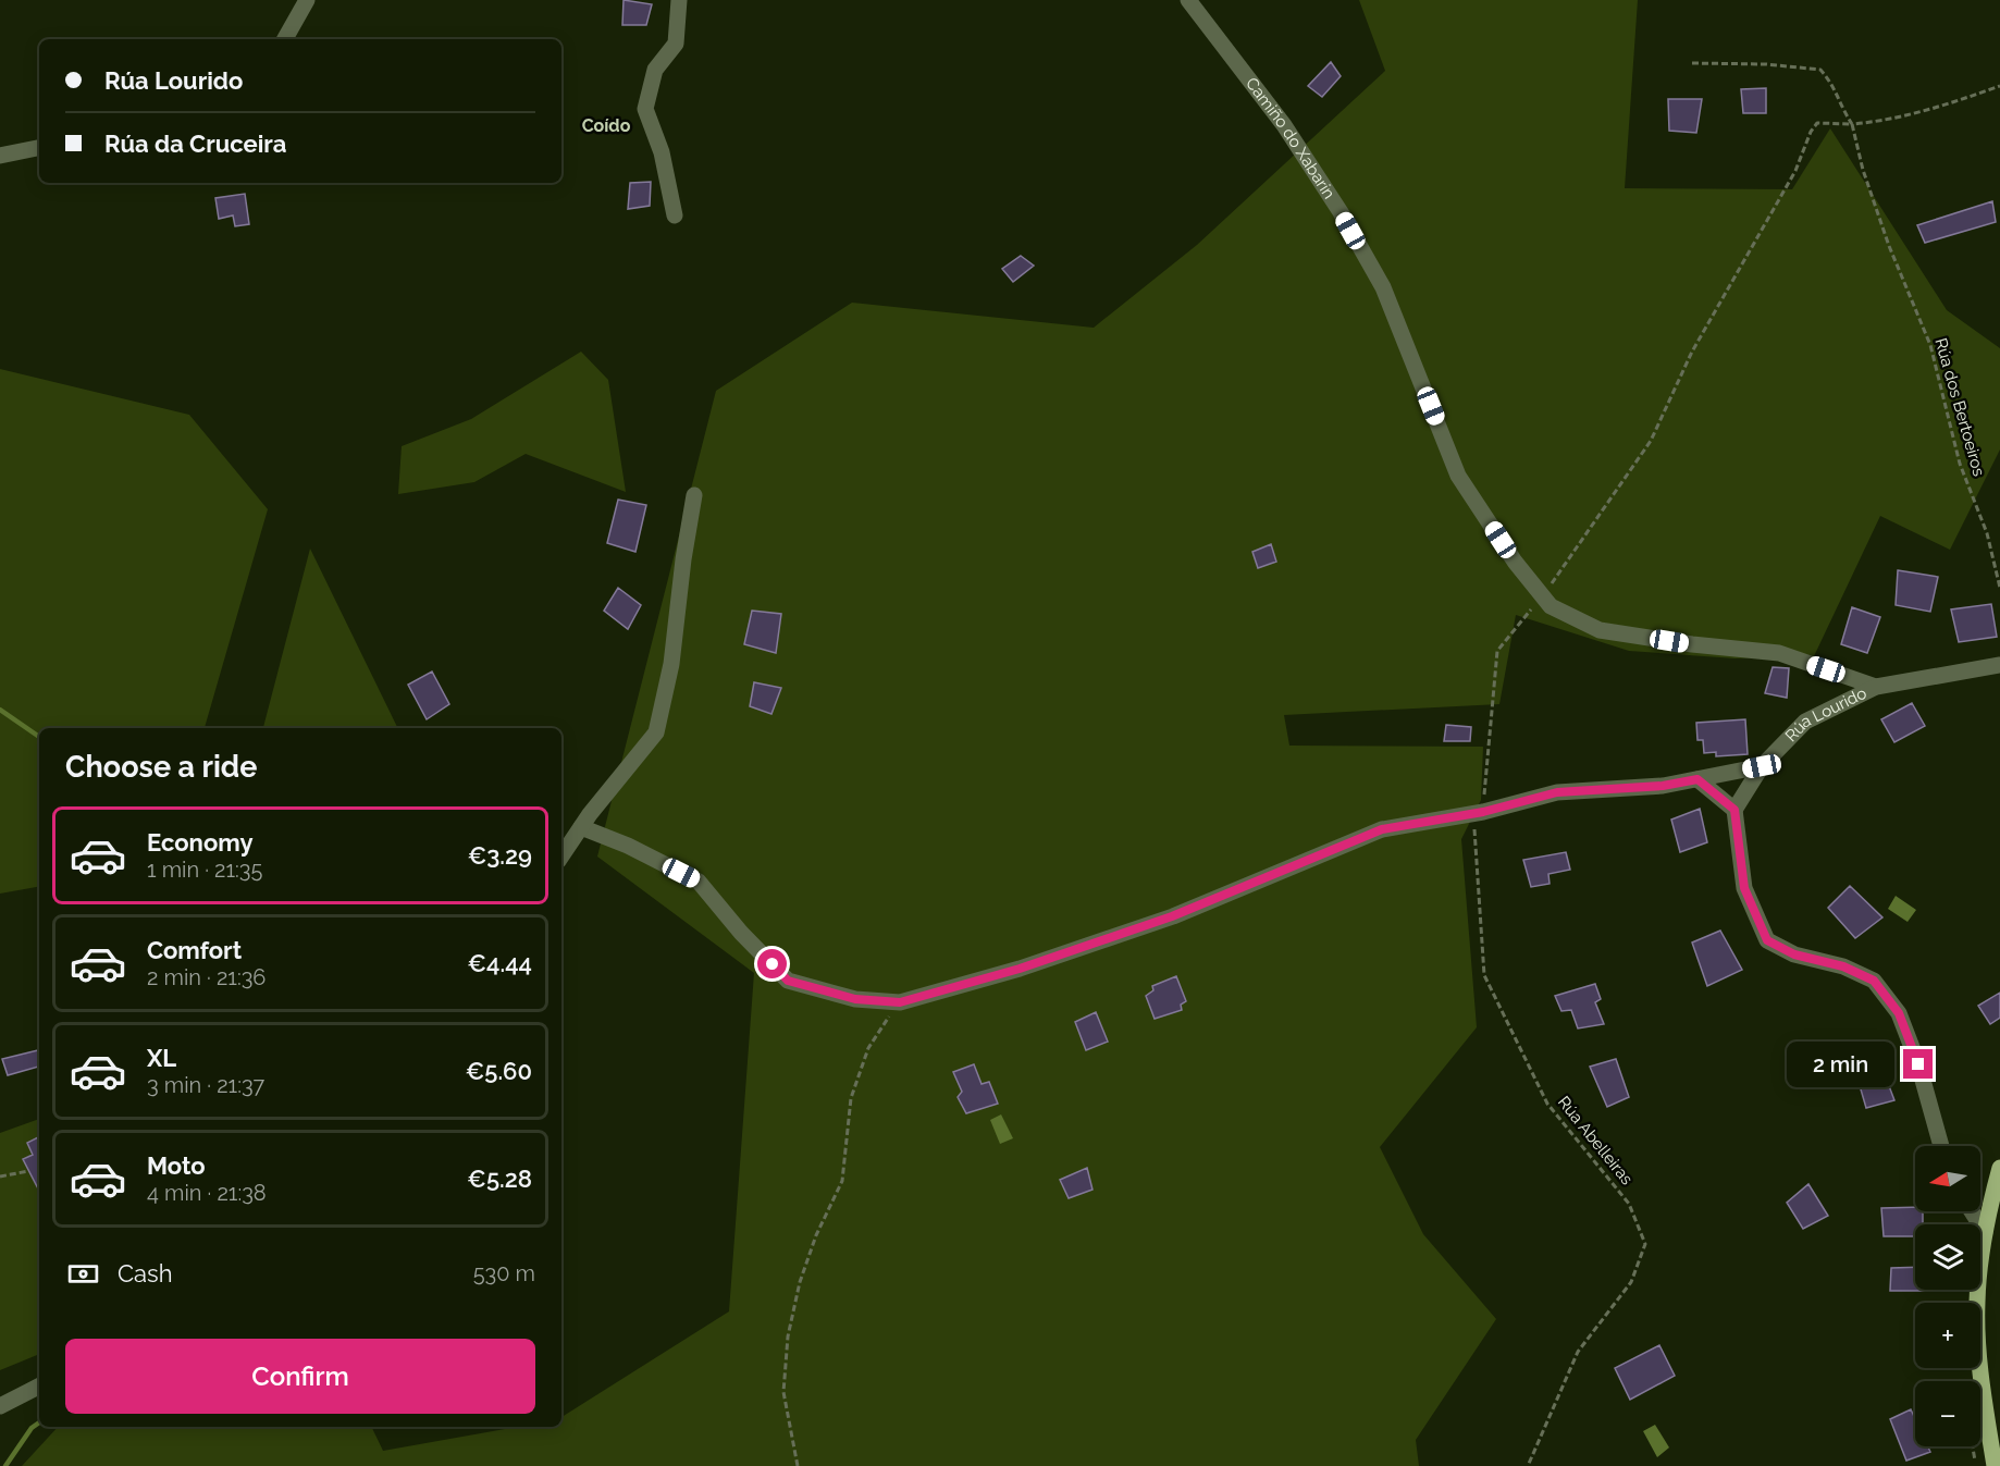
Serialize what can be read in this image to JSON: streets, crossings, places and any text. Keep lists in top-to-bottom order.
{
  "streets": {
    "street": ["Camiño do Xabarín", "Rúa Lourido"],
    "path": ["Rúa dos Bertoeiros", "Rúa Abelleiras"]
  },
  "crossings": [
    ["Camiño do Xabarín", "Rúa Lourido"],
    ["Camiño do Xabarín", "Rúa Abelleiras"],
    ["Rúa dos Bertoeiros", "Rúa Abelleiras"]
  ],
  "districts": ["Coído"],
  "north": "left",
  "page": {
    "banner": ["Rúa Lourido", "Rúa da Cruceira"],
    "heading": "Choose a ride",
    "list": [
      {
        "name": "Economy",
        "note": "1 min · 21:35",
        "value": "€3.29"
      },
      {
        "name": "Comfort",
        "note": "2 min · 21:36",
        "value": "€4.44"
      },
      {
        "name": "XL",
        "note": "3 min · 21:37",
        "value": "€5.60"
      },
      {
        "name": "Moto",
        "note": "4 min · 21:38",
        "value": "€5.28"
      }
    ],
    "bubble": "2 min",
    "map_buttons": ["+", "−"],
    "pay": ["Cash", "530 m"],
    "buttons": "Confirm"
  }
}
